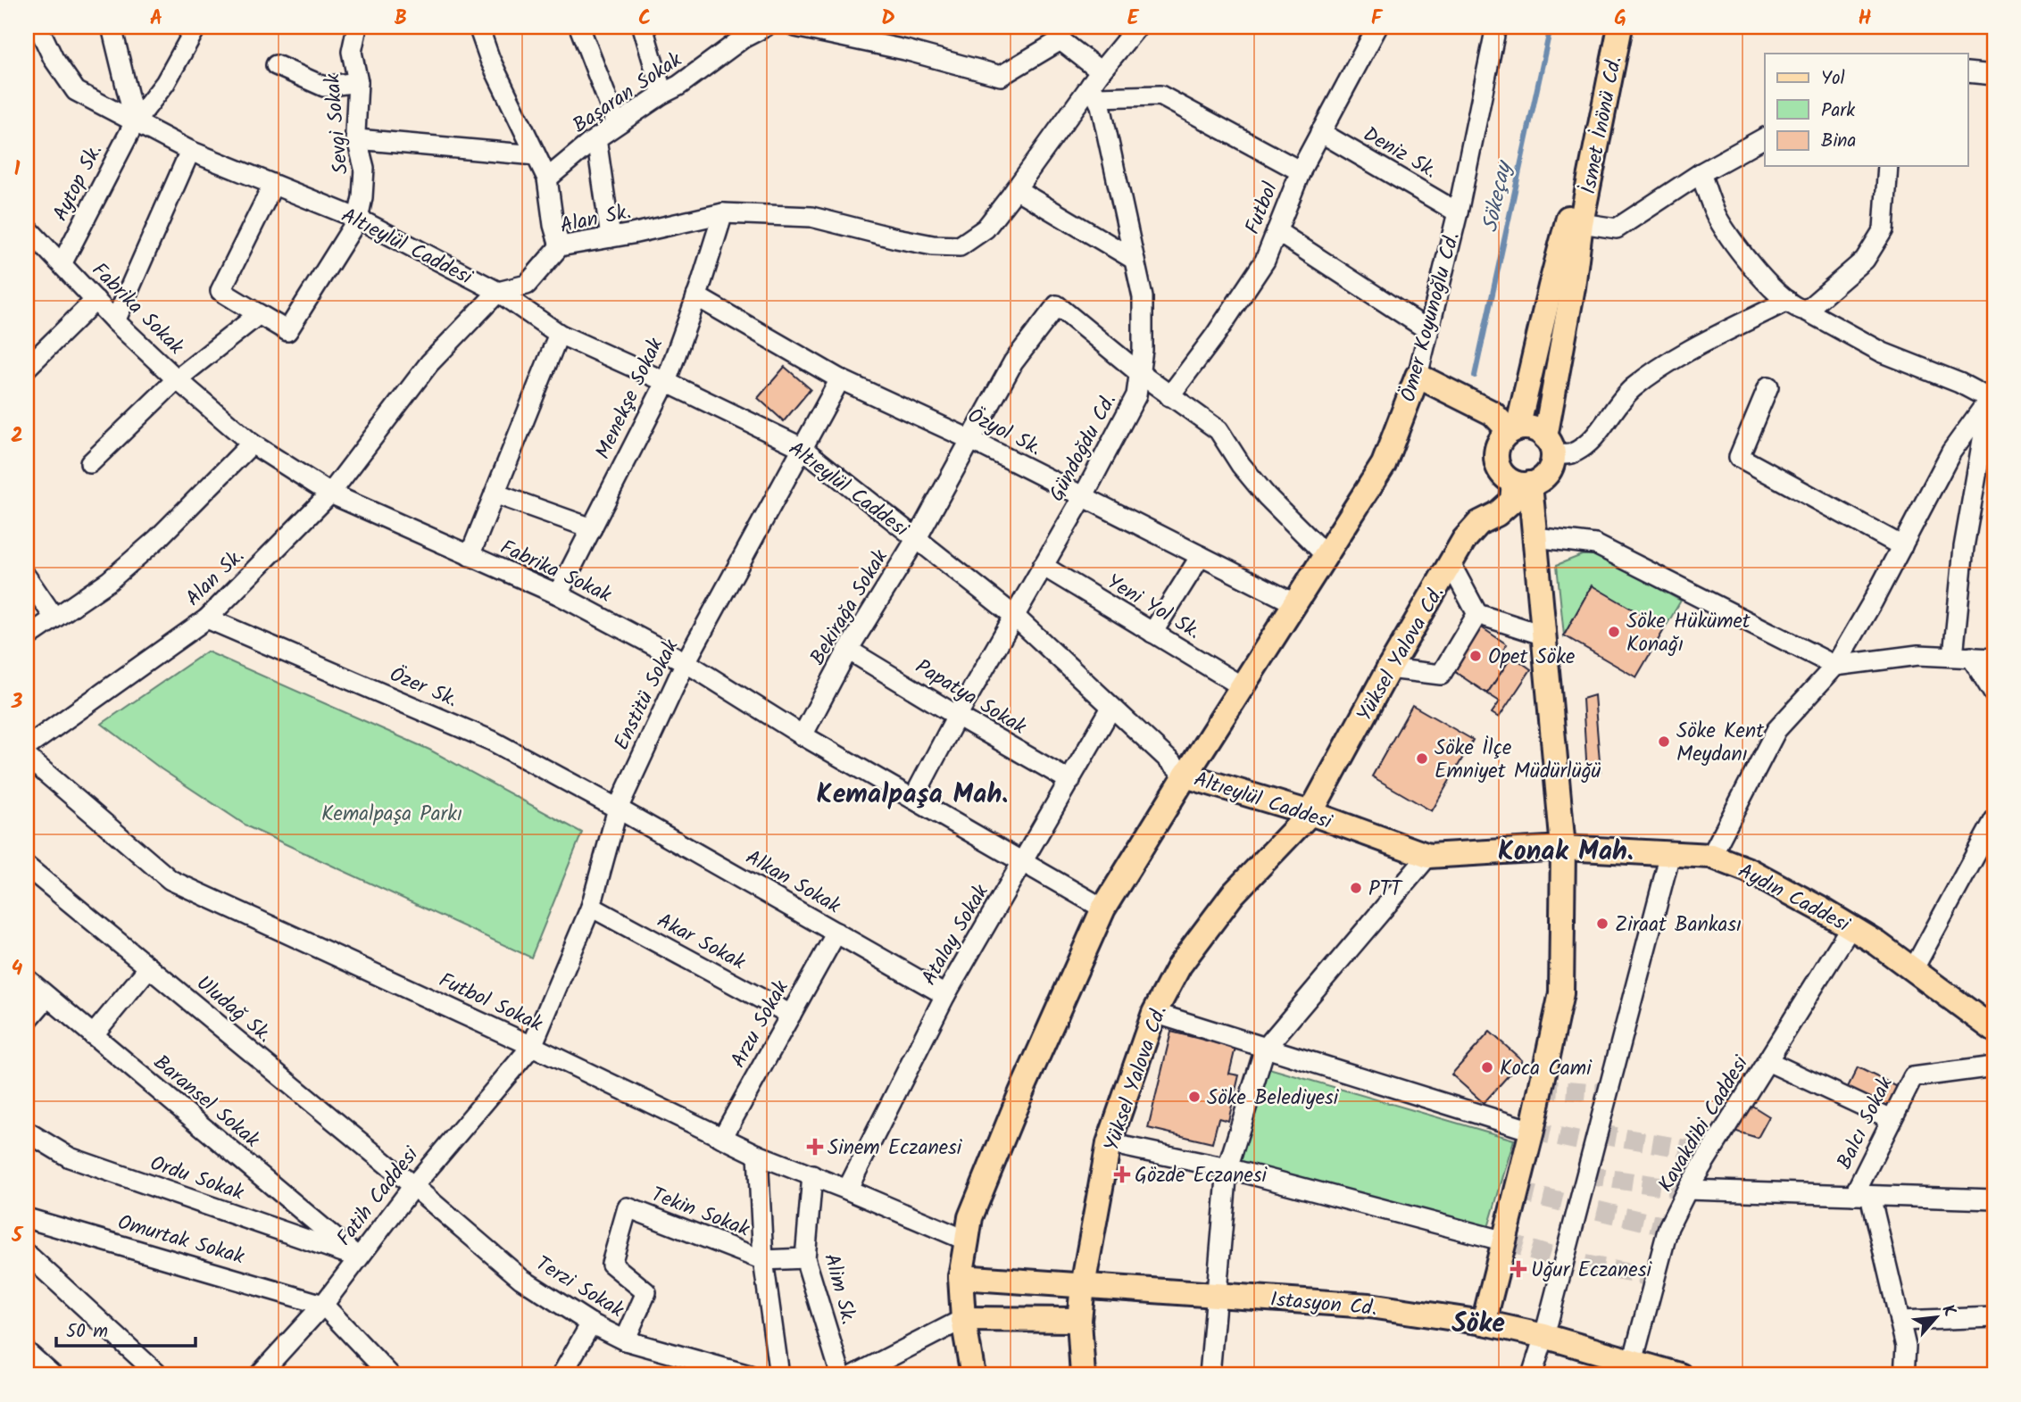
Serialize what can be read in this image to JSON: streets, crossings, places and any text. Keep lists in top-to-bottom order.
{
  "streets": {
    "main road": [
      "İsmet İnönü Cd.",
      "Altıeylül Caddesi",
      "Ömer Koyunoğlu Cd.",
      "Yüksel Yalova Cd.",
      "Aydın Caddesi",
      "Istasyon Cd."
    ],
    "street": [
      "Başaran Sokak",
      "Sevgi Sokak",
      "Deniz Sk.",
      "Aytop Sk.",
      "Futbol",
      "Alan Sk.",
      "Fabrika Sokak",
      "Menekşe Sokak",
      "Özyol Sk.",
      "Gündoğdu Cd.",
      "Yeni Yol Sk.",
      "Bekirağa Sokak",
      "Özer Sk.",
      "Enstitü Sokak",
      "Papatya Sokak",
      "Alkan Sokak",
      "Atalay Sokak",
      "Akar Sokak",
      "Futbol Sokak",
      "Uludağ Sk.",
      "Arzu Sokak",
      "Baransel Sokak",
      "Balcı Sokak",
      "Kavakdibi Caddesi",
      "Ordu Sokak",
      "Fatih Caddesi",
      "Tekin Sokak",
      "Omurtak Sokak",
      "Terzi Sokak",
      "Alim Sk."
    ]
  },
  "crossings": [
    ["Sevgi Sokak", "Altıeylül Caddesi"],
    ["Deniz Sk.", "Futbol"],
    ["Deniz Sk.", "Ömer Koyunoğlu Cd."],
    ["Aytop Sk.", "Altıeylül Caddesi"],
    ["Aytop Sk.", "Fabrika Sokak"],
    ["Alan Sk.", "Altıeylül Caddesi"],
    ["Alan Sk.", "Fabrika Sokak"],
    ["Alan Sk.", "Menekşe Sokak"],
    ["Alan Sk.", "Gündoğdu Cd."],
    ["Alan Sk.", "Özer Sk."],
    ["Altıeylül Caddesi", "Ömer Koyunoğlu Cd."],
    ["Altıeylül Caddesi", "Menekşe Sokak"],
    ["Altıeylül Caddesi", "Gündoğdu Cd."],
    ["Altıeylül Caddesi", "Bekirağa Sokak"],
    ["Altıeylül Caddesi", "Yüksel Yalova Cd."],
    ["Altıeylül Caddesi", "Enstitü Sokak"],
    ["Altıeylül Caddesi", "Aydın Caddesi"],
    ["Altıeylül Caddesi", "Atalay Sokak"],
    ["Fabrika Sokak", "Ömer Koyunoğlu Cd."],
    ["Fabrika Sokak", "Menekşe Sokak"],
    ["Fabrika Sokak", "Gündoğdu Cd."],
    ["Fabrika Sokak", "Bekirağa Sokak"],
    ["Fabrika Sokak", "Enstitü Sokak"],
    ["Fabrika Sokak", "Atalay Sokak"],
    ["Ömer Koyunoğlu Cd.", "Özyol Sk."],
    ["Ömer Koyunoğlu Cd.", "Yeni Yol Sk."],
    ["Ömer Koyunoğlu Cd.", "Futbol Sokak"],
    ["Ömer Koyunoğlu Cd.", "Istasyon Cd."],
    ["Menekşe Sokak", "Özyol Sk."],
    ["Özyol Sk.", "Gündoğdu Cd."],
    ["Özyol Sk.", "Bekirağa Sokak"],
    ["Özyol Sk.", "Enstitü Sokak"],
    ["Gündoğdu Cd.", "Yeni Yol Sk."],
    ["Gündoğdu Cd.", "Bekirağa Sokak"],
    ["Gündoğdu Cd.", "Papatya Sokak"],
    ["Bekirağa Sokak", "Papatya Sokak"],
    ["Yüksel Yalova Cd.", "Istasyon Cd."],
    ["Özer Sk.", "Enstitü Sokak"],
    ["Özer Sk.", "Alkan Sokak"],
    ["Enstitü Sokak", "Alkan Sokak"],
    ["Enstitü Sokak", "Akar Sokak"],
    ["Enstitü Sokak", "Futbol Sokak"],
    ["Enstitü Sokak", "Fatih Caddesi"],
    ["Papatya Sokak", "Atalay Sokak"],
    ["Alkan Sokak", "Atalay Sokak"],
    ["Alkan Sokak", "Arzu Sokak"],
    ["Aydın Caddesi", "Kavakdibi Caddesi"],
    ["Atalay Sokak", "Futbol Sokak"],
    ["Akar Sokak", "Arzu Sokak"],
    ["Futbol Sokak", "Arzu Sokak"],
    ["Futbol Sokak", "Fatih Caddesi"],
    ["Futbol Sokak", "Alim Sk."],
    ["Uludağ Sk.", "Fatih Caddesi"],
    ["Uludağ Sk.", "Terzi Sokak"],
    ["Baransel Sokak", "Ordu Sokak"],
    ["Baransel Sokak", "Fatih Caddesi"],
    ["Kavakdibi Caddesi", "Istasyon Cd."],
    ["Ordu Sokak", "Fatih Caddesi"],
    ["Fatih Caddesi", "Omurtak Sokak"],
    ["Fatih Caddesi", "Terzi Sokak"],
    ["Tekin Sokak", "Terzi Sokak"]
  ],
  "districts": ["Kemalpaşa Mah.", "Konak Mah.", "Söke"],
  "water": ["Sökeçay"],
  "parks": ["Kemalpaşa Parkı"],
  "places": {
    "other": [
      "Söke Hükümet Konağı",
      "Opet Söke",
      "Söke Kent Meydanı",
      "Söke İlçe Emniyet Müdürlüğü",
      "PTT",
      "Ziraat Bankası",
      "Koca Cami",
      "Söke Belediyesi"
    ],
    "health": ["Sinem Eczanesi", "Gözde Eczanesi", "Uğur Eczanesi"]
  },
  "legend": ["Yol", "Park", "Bina"],
  "scale_bar": "50 m",
  "north": "top right",
  "grid": {
    "columns": [
      "A",
      "B",
      "C",
      "D",
      "E",
      "F",
      "G",
      "H"
    ],
    "rows": [
      "1",
      "2",
      "3",
      "4",
      "5"
    ]
  }
}
